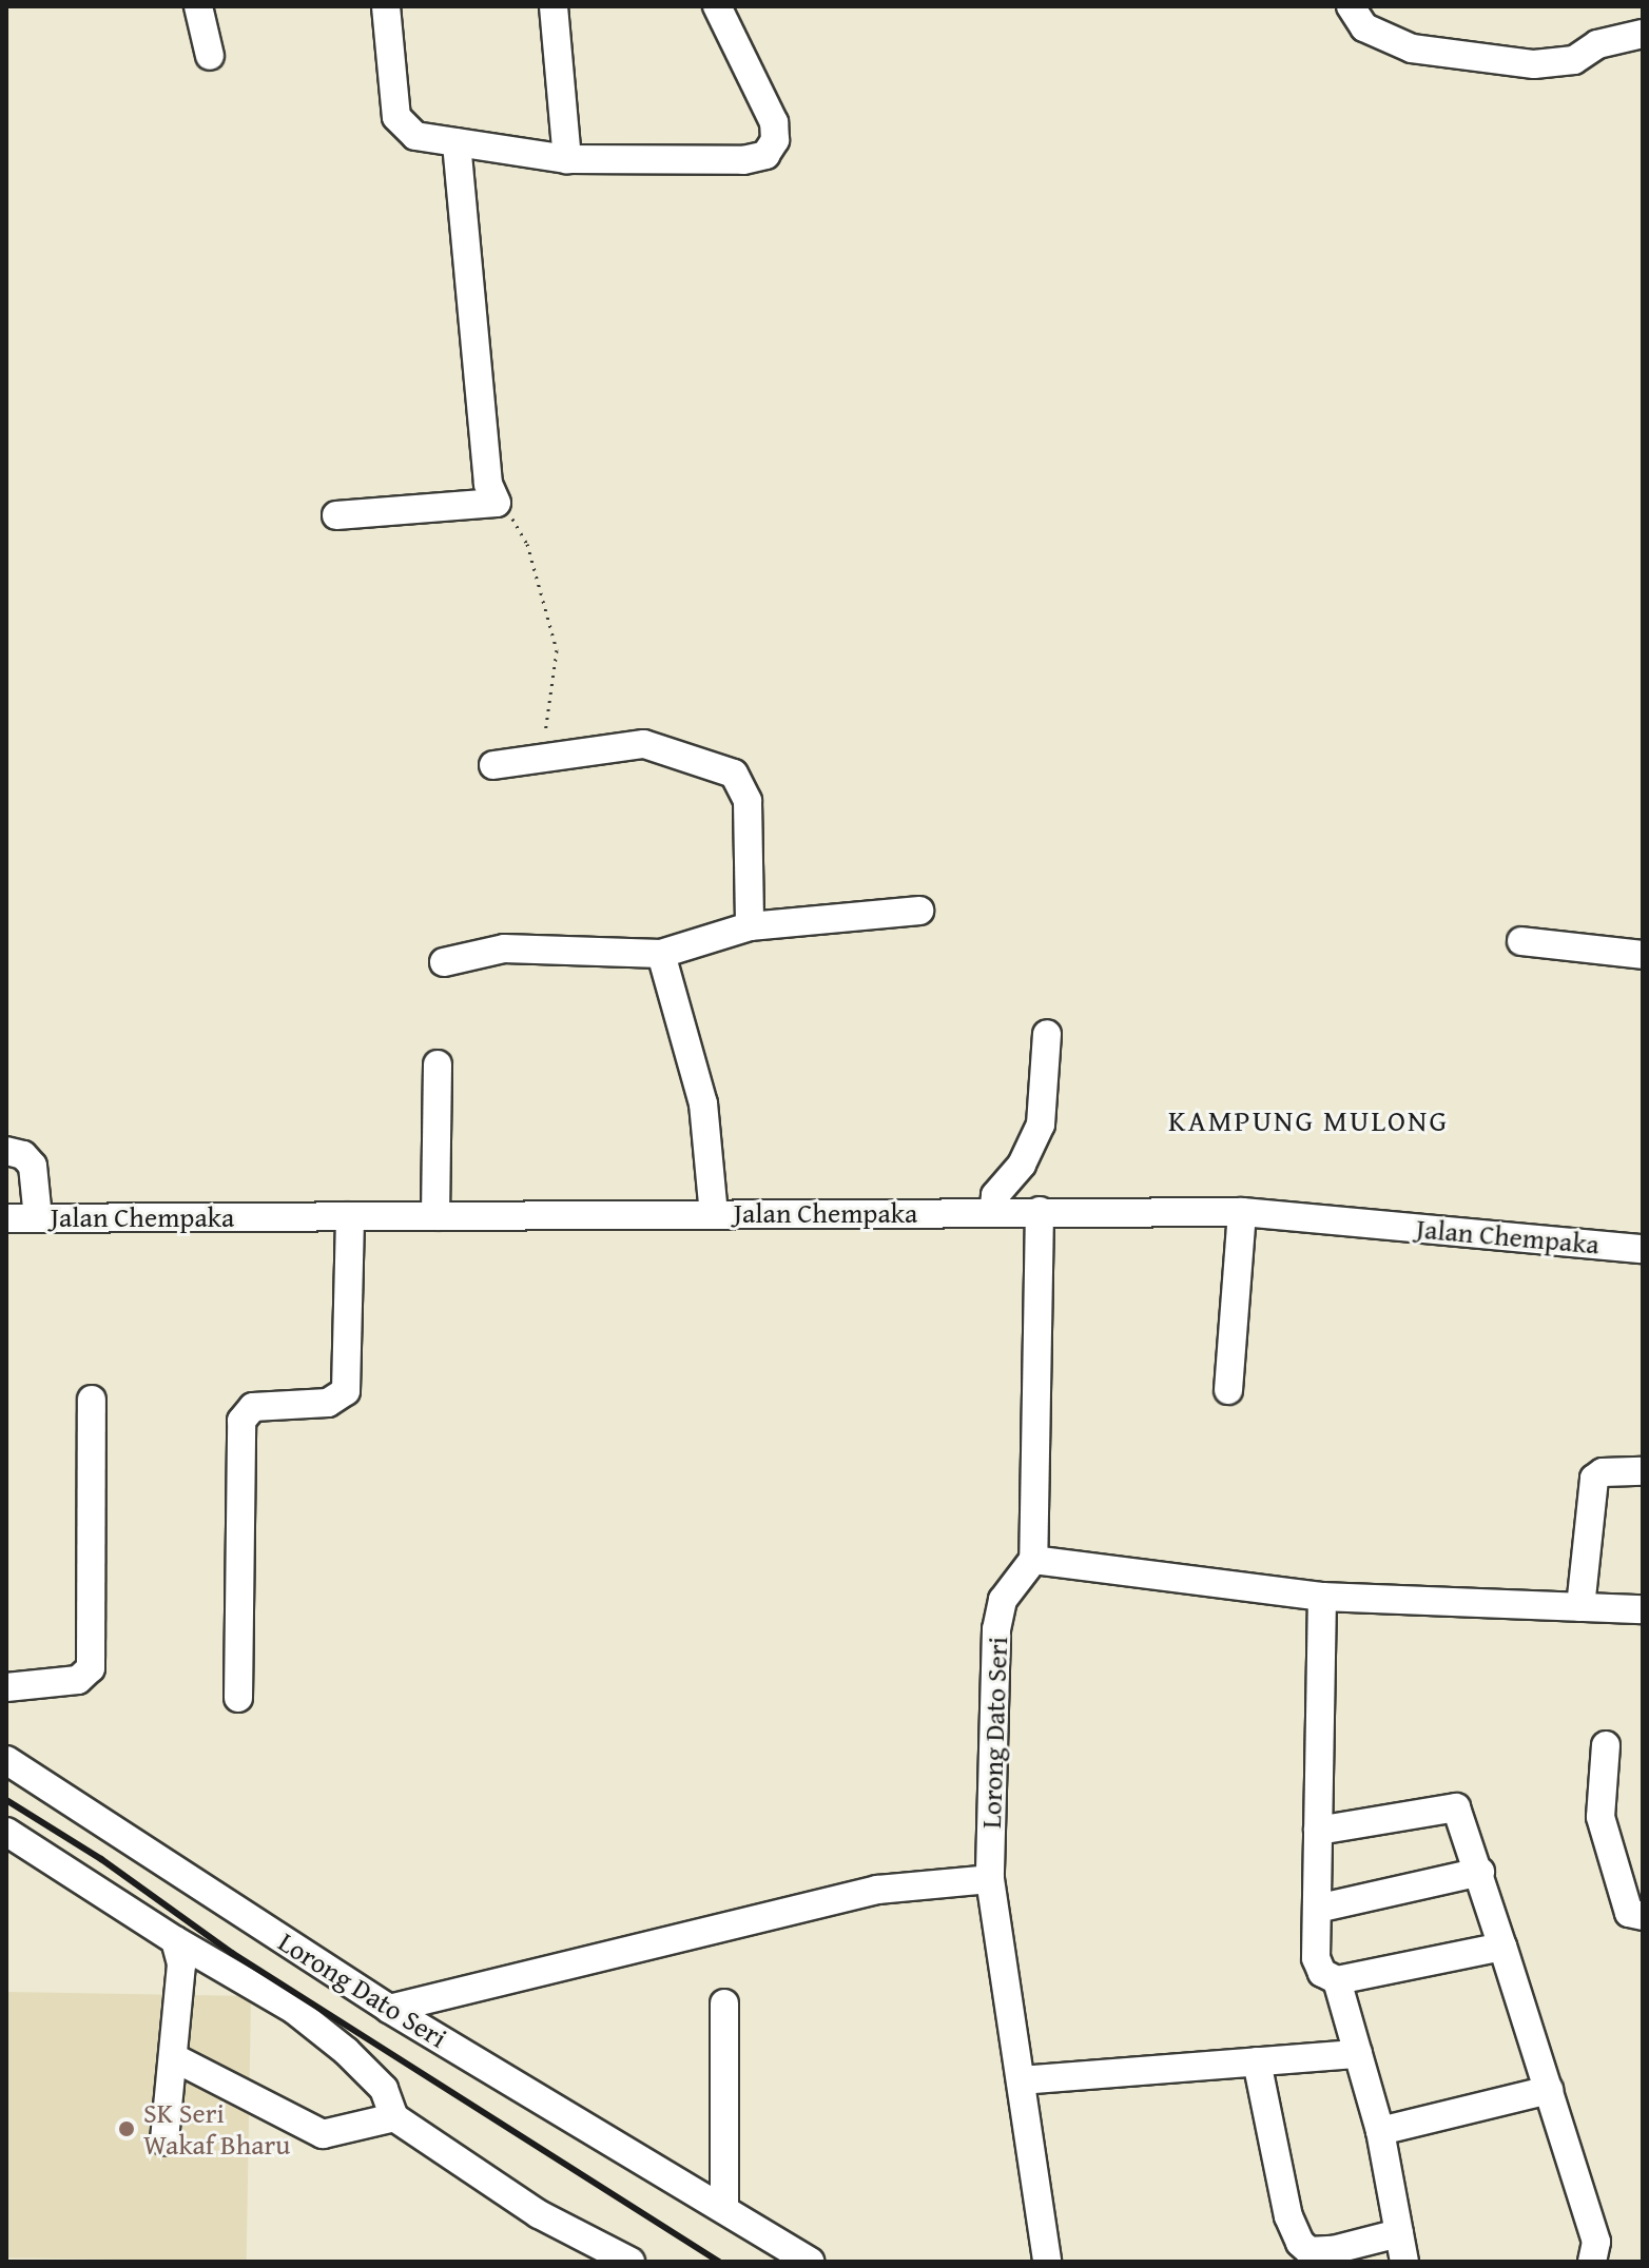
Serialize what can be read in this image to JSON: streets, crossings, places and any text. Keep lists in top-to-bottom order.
{
  "streets": {
    "street": ["Jalan Chempaka", "Lorong Dato Seri"]
  },
  "districts": ["KAMPUNG MULONG"],
  "places": ["SK Seri Wakaf Bharu"]
}
